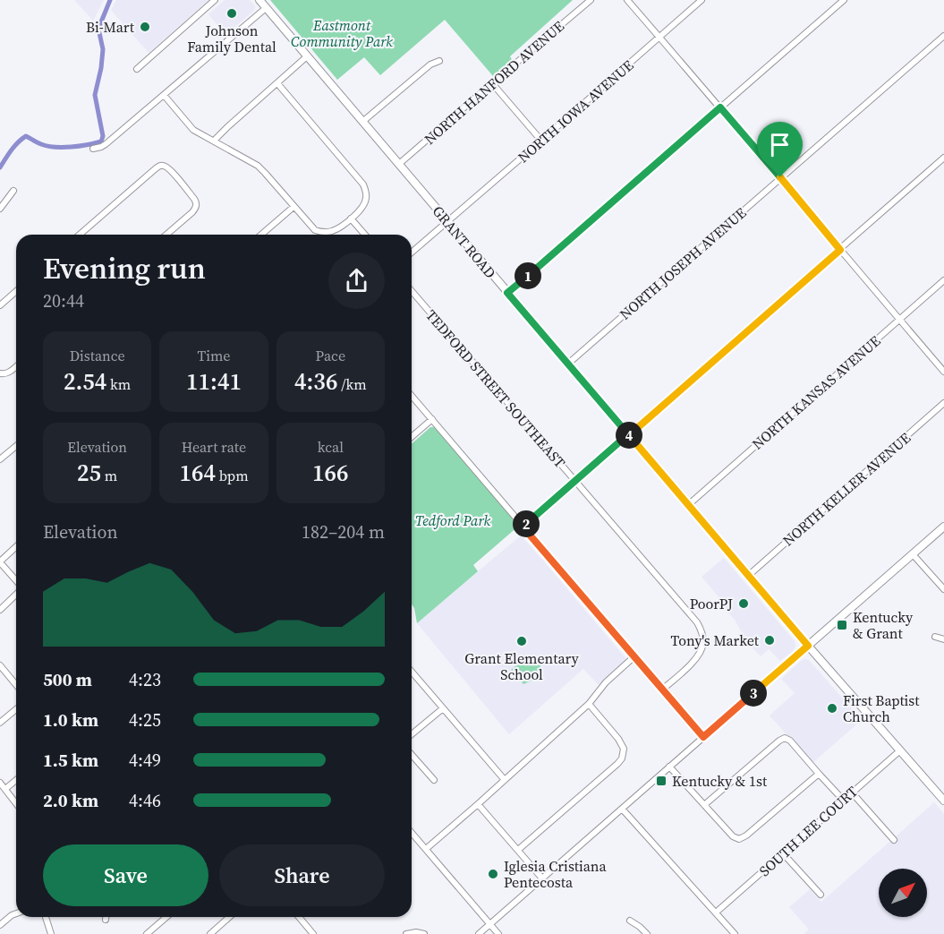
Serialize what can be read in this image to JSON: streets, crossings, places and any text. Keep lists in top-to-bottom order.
{
  "streets": {
    "main road": ["GRANT ROAD"],
    "street": [
      "NORTH HANFORD AVENUE",
      "NORTH IOWA AVENUE",
      "NORTH JOSEPH AVENUE",
      "TEDFORD STREET SOUTHEAST",
      "NORTH KANSAS AVENUE",
      "NORTH KELLER AVENUE",
      "SOUTH LEE COURT"
    ]
  },
  "crossings": [
    ["NORTH HANFORD AVENUE", "GRANT ROAD"],
    ["NORTH IOWA AVENUE", "GRANT ROAD"],
    ["GRANT ROAD", "NORTH JOSEPH AVENUE"],
    ["GRANT ROAD", "NORTH KANSAS AVENUE"],
    ["GRANT ROAD", "NORTH KELLER AVENUE"],
    ["GRANT ROAD", "SOUTH LEE COURT"]
  ],
  "parks": ["Eastmont Community Park", "Tedford Park"],
  "places": {
    "other": [
      "Johnson Family Dental",
      "Bi-Mart",
      "PoorPJ",
      "Tony's Market",
      "Grant Elementary School",
      "First Baptist Church",
      "Iglesia Cristiana Pentecosta"
    ],
    "transit": ["Kentucky & Grant", "Kentucky & 1st"]
  },
  "north": "top right",
  "page": {
    "heading": ["Evening run", "20:44"],
    "pins": [
      "1",
      "4",
      "2",
      "3"
    ],
    "stats": [
      ["Distance", "2.54 km"],
      ["Time", "11:41"],
      ["Pace", "4:36 /km"],
      ["Elevation", "25 m"],
      ["Heart rate", "164 bpm"],
      ["kcal", "166"]
    ],
    "chart": ["Elevation", "182–204 m"],
    "list": [
      {
        "name": "500 m",
        "note": "4:23"
      },
      {
        "name": "1.0 km",
        "note": "4:25"
      },
      {
        "name": "1.5 km",
        "note": "4:49"
      },
      {
        "name": "2.0 km",
        "note": "4:46"
      }
    ],
    "buttons": ["Save", "Share"]
  }
}
